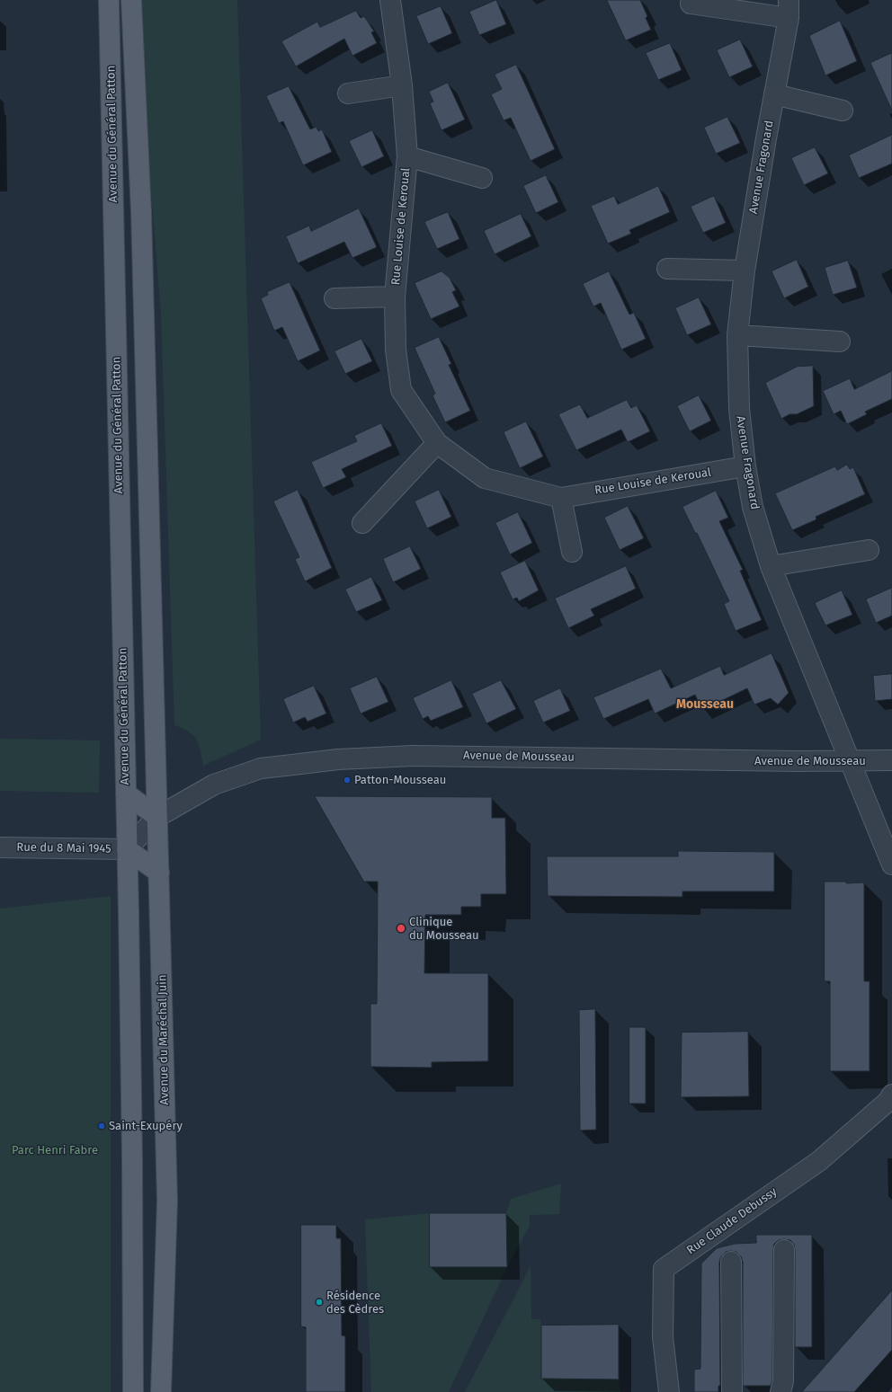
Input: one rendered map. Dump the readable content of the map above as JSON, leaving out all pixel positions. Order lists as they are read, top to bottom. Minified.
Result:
{"streets":{"main road":["Avenue du Général Patton","Avenue du Maréchal Juin"],"street":["Avenue Fragonard","Rue Louise de Keroual","Avenue de Mousseau","Rue du 8 Mai 1945","Rue Claude Debussy"]},"crossings":[["Avenue du Général Patton","Avenue de Mousseau"],["Avenue du Général Patton","Rue du 8 Mai 1945"],["Avenue du Général Patton","Avenue du Maréchal Juin"],["Avenue Fragonard","Rue Louise de Keroual"],["Avenue Fragonard","Avenue de Mousseau"],["Avenue de Mousseau","Rue du 8 Mai 1945"],["Avenue de Mousseau","Avenue du Maréchal Juin"]],"districts":["Mousseau"],"parks":["Parc Henri Fabre"],"places":["Patton-Mousseau","Clinique du Mousseau","Saint-Exupéry","Résidence des Cèdres"]}
